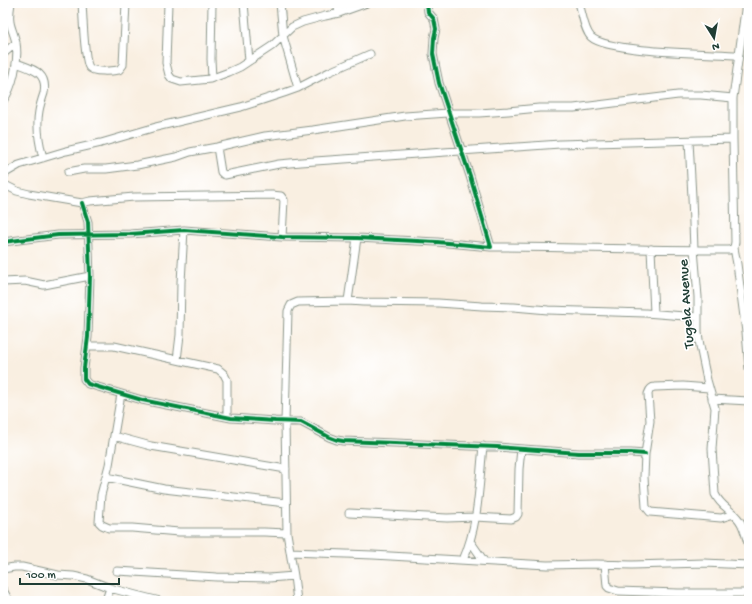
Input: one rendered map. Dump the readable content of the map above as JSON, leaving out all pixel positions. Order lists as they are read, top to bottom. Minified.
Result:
{"streets":{"street":["Tugela Avenue"]},"scale_bar":"100 m","north":"bottom"}
